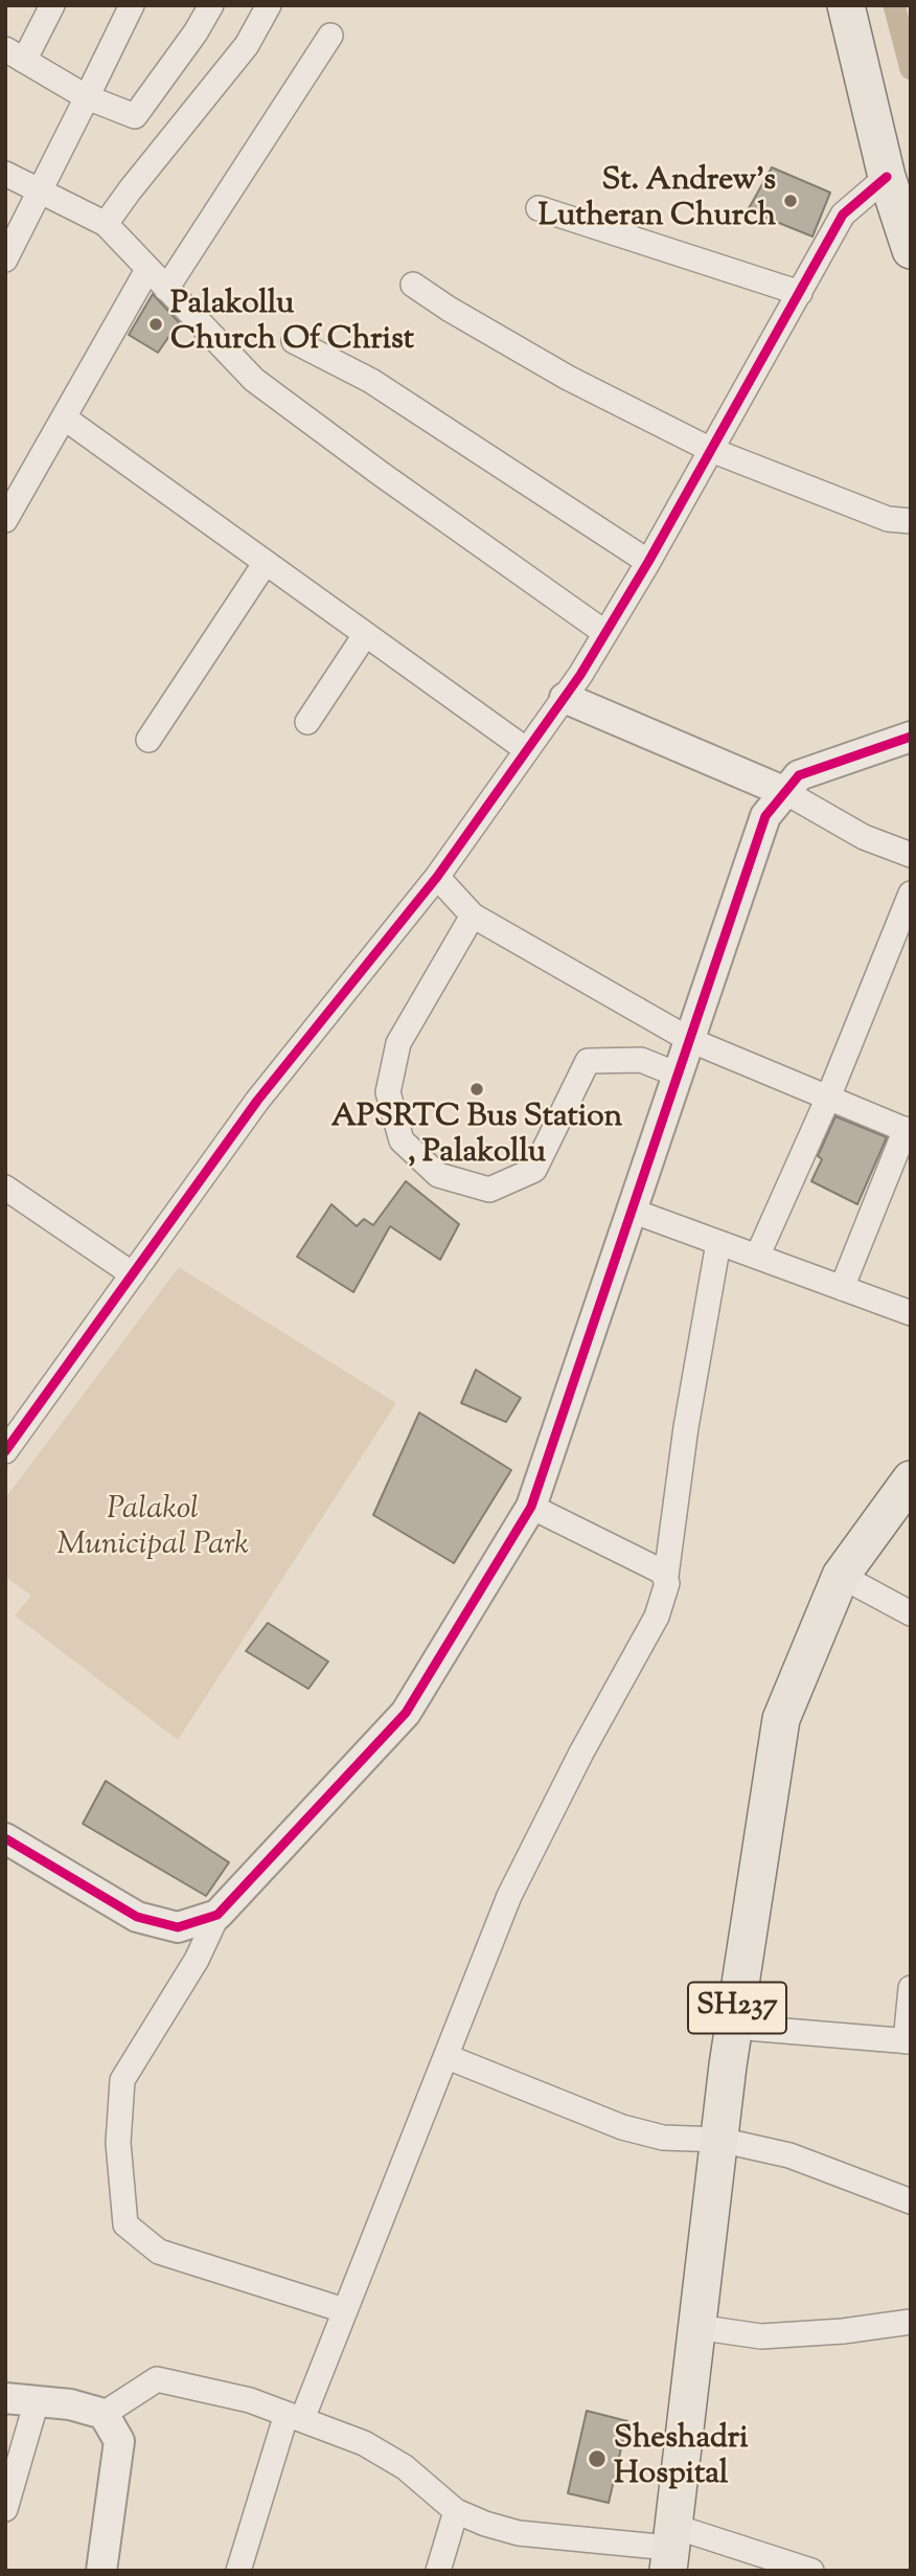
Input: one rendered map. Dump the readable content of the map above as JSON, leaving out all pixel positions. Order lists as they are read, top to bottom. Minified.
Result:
{"streets":{"main road":["SH237"]},"parks":["Palakol Municipal Park"],"places":["St. Andrew's Lutheran Church","Palakollu Church Of Christ","APSRTC Bus Station , Palakollu","Sheshadri Hospital"]}
